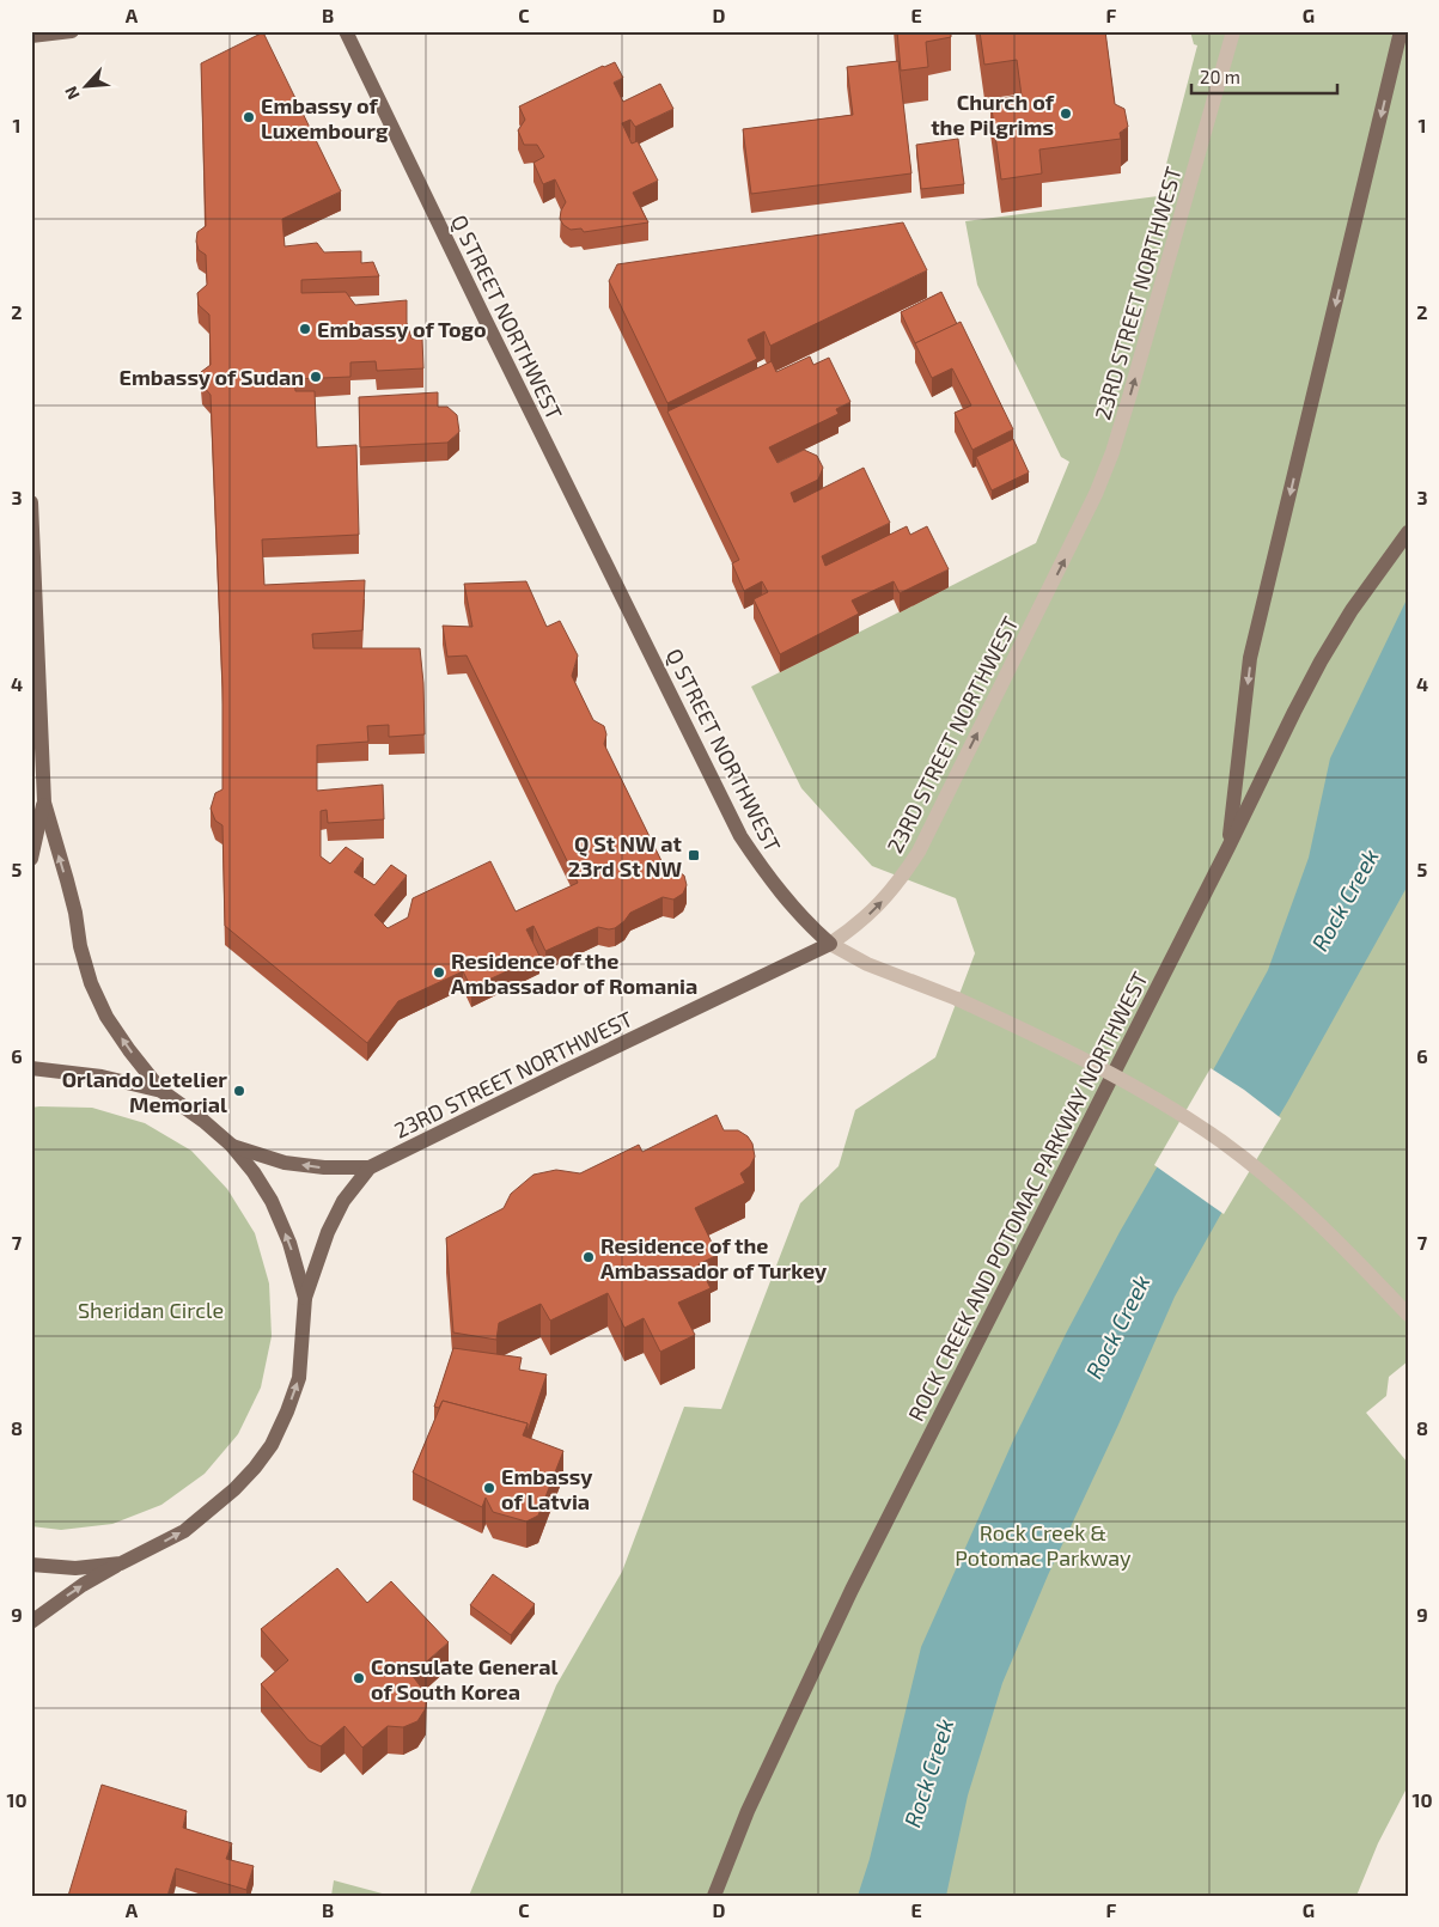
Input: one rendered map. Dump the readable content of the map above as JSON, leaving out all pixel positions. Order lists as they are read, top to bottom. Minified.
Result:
{"streets":{"main road":["23RD STREET NORTHWEST","Q STREET NORTHWEST","ROCK CREEK AND POTOMAC PARKWAY NORTHWEST"]},"crossings":[["23RD STREET NORTHWEST","Q STREET NORTHWEST"]],"one_way":["23RD STREET NORTHWEST"],"water":["Rock Creek"],"parks":["Sheridan Circle","Rock Creek & Potomac Parkway"],"places":{"other":["Church of the Pilgrims","Embassy of Luxembourg","Embassy of Togo","Embassy of Sudan","Residence of the Ambassador of Romania","Orlando Letelier Memorial","Residence of the Ambassador of Turkey","Embassy of Latvia","Consulate General of South Korea"],"transit":["Q St NW at 23rd St NW"]},"scale_bar":"20 m","north":"bottom left","grid":{"columns":["A","B","C","D","E","F","G"],"rows":["1","2","3","4","5","6","7","8","9","10"]}}
